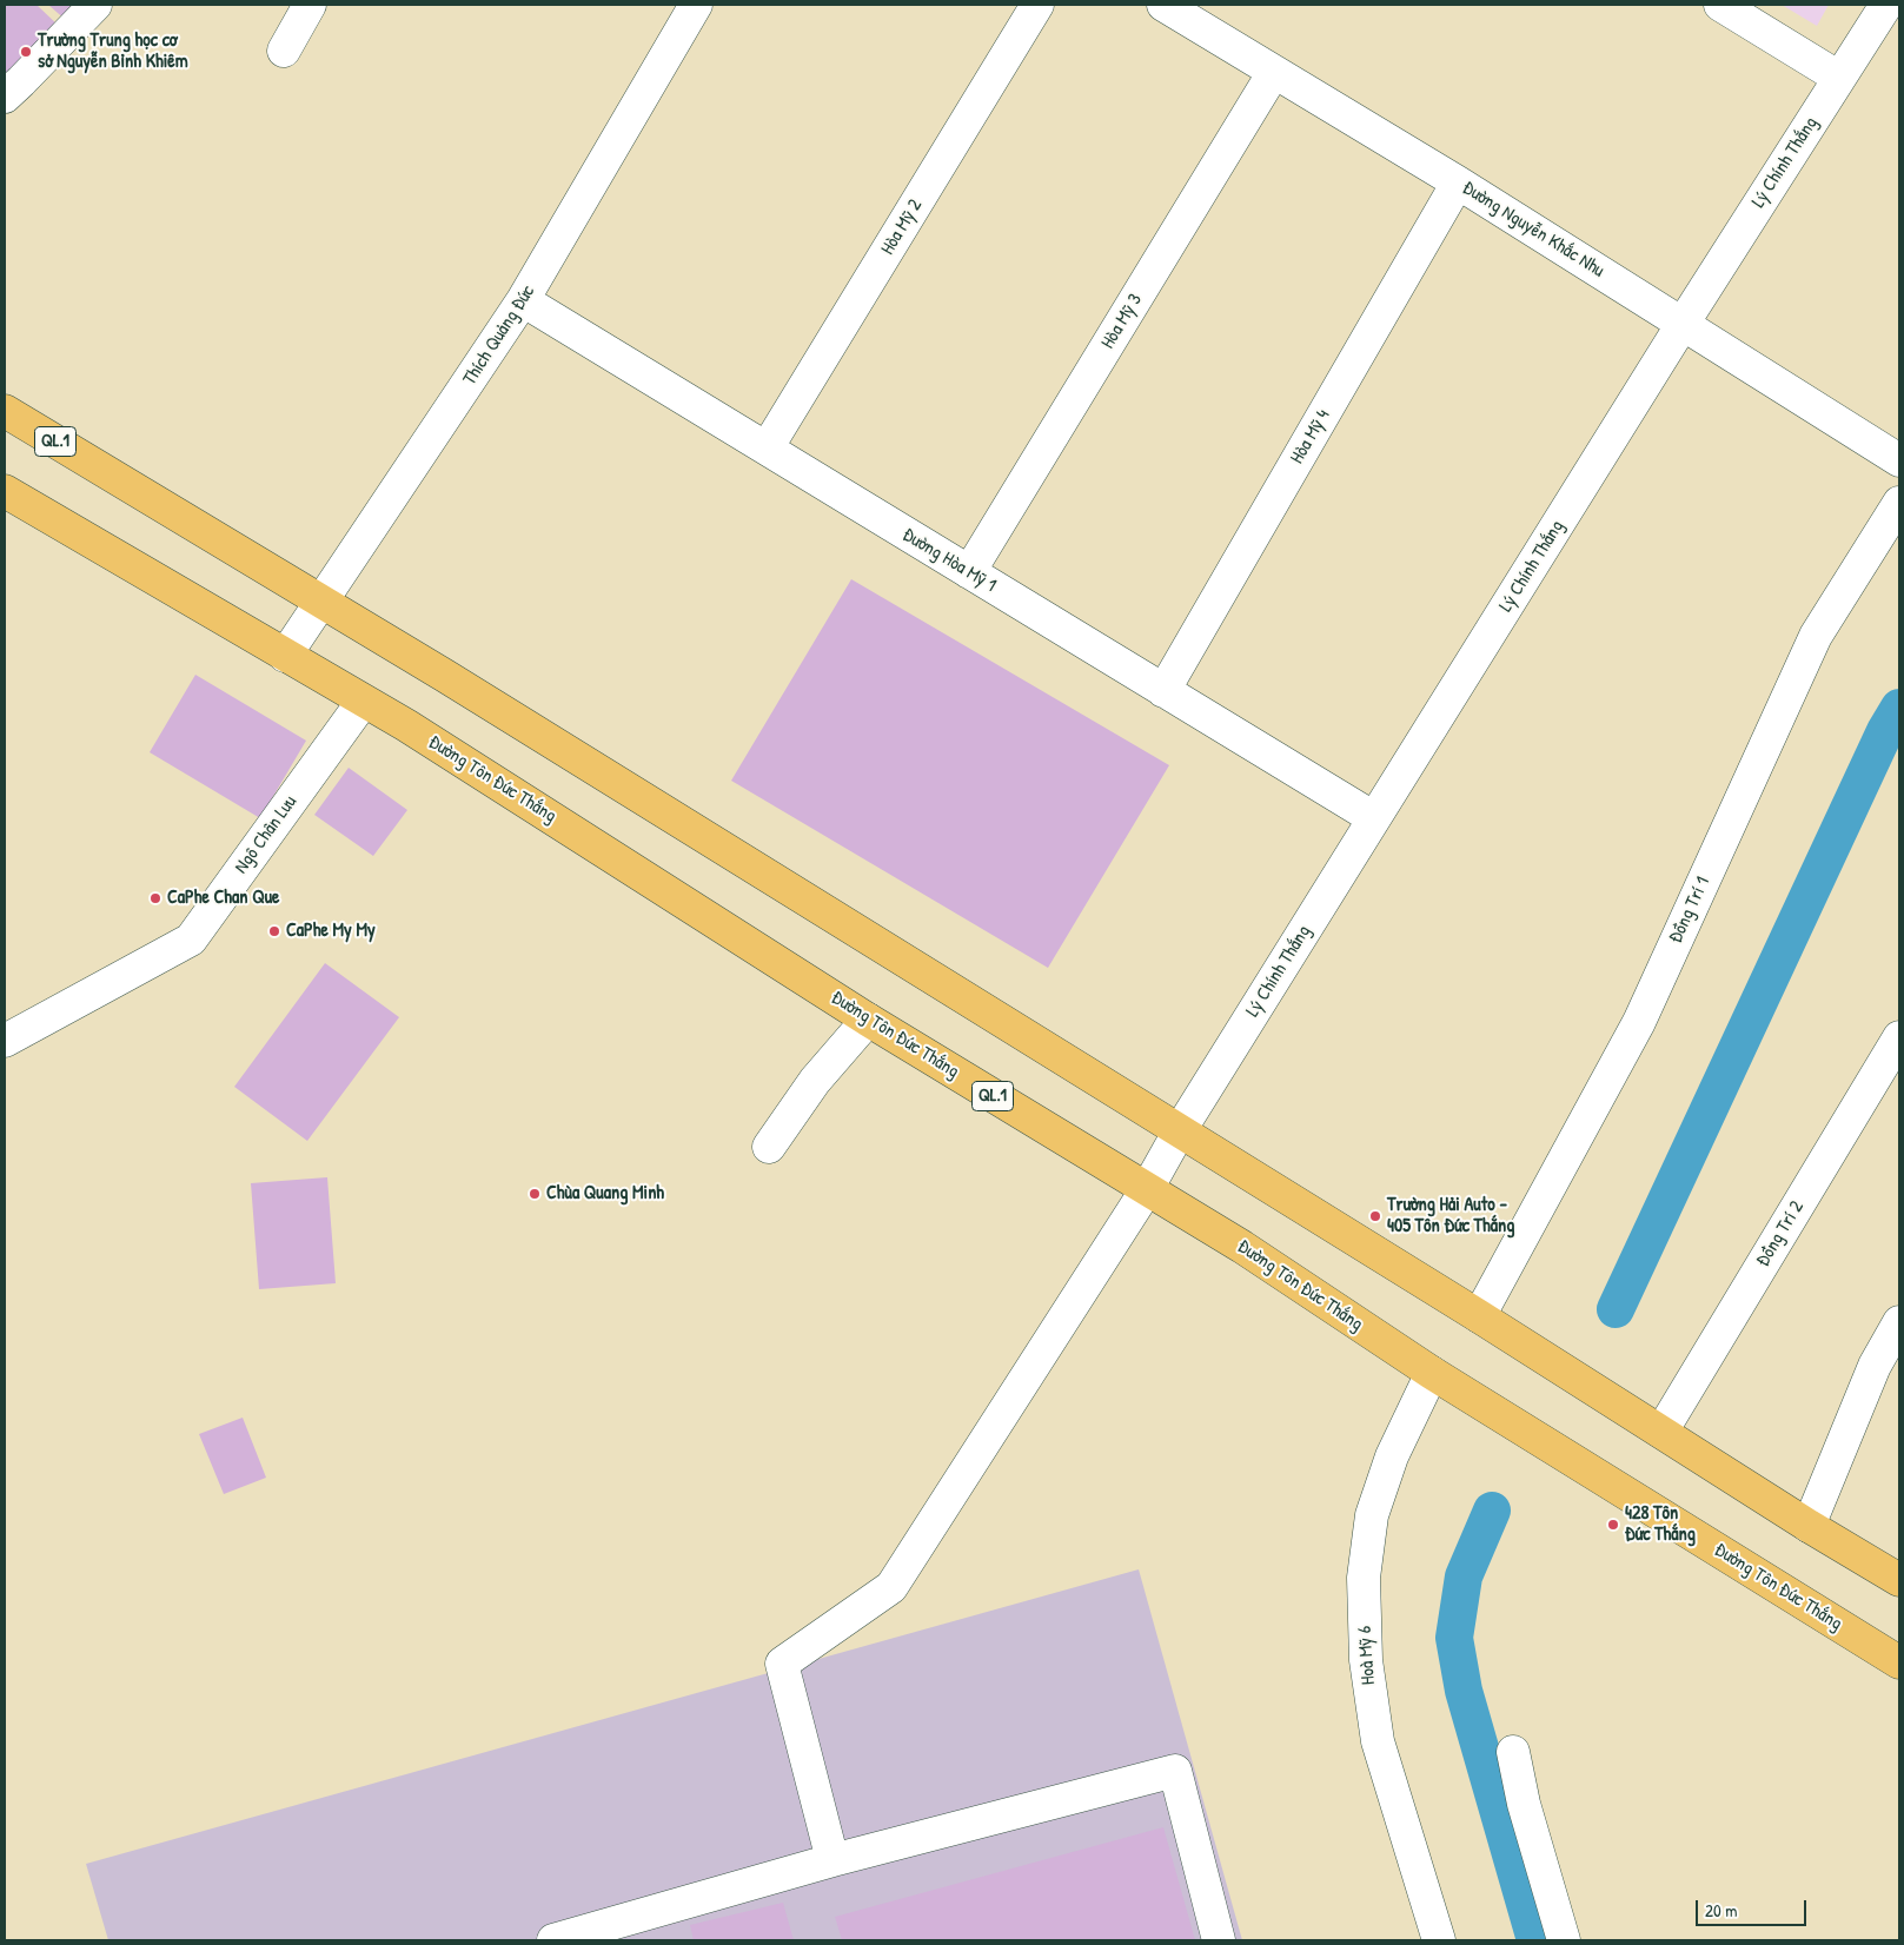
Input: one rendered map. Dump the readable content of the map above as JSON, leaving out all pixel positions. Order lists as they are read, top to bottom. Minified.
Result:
{"streets":{"highway":["QL.1","Đường Tôn Đức Thắng"],"street":["Lý Chính Thắng","Hòa Mỹ 2","Đường Nguyễn Khắc Nhu","Hòa Mỹ 3","Thích Quảng Đức","Hòa Mỹ 4","Đường Hòa Mỹ 1","Ngô Chân Lưu","Đồng Trí 1","Đồng Trí 2","Hoà Mỹ 6"]},"crossings":[["Lý Chính Thắng","Đường Nguyễn Khắc Nhu"],["Lý Chính Thắng","QL.1"],["Lý Chính Thắng","Đường Hòa Mỹ 1"],["Lý Chính Thắng","Đường Tôn Đức Thắng"],["Hòa Mỹ 2","Đường Hòa Mỹ 1"],["Đường Nguyễn Khắc Nhu","Hòa Mỹ 3"],["Đường Nguyễn Khắc Nhu","Hòa Mỹ 4"],["Hòa Mỹ 3","Đường Hòa Mỹ 1"],["Thích Quảng Đức","QL.1"],["Thích Quảng Đức","Đường Hòa Mỹ 1"],["Thích Quảng Đức","Đường Tôn Đức Thắng"],["Hòa Mỹ 4","Đường Hòa Mỹ 1"],["QL.1","Đồng Trí 1"],["QL.1","Đồng Trí 2"],["Đường Tôn Đức Thắng","Ngô Chân Lưu"],["Đường Tôn Đức Thắng","Hoà Mỹ 6"]],"places":["Trường Trung học cơ sở Nguyễn Bỉnh Khiêm","CaPhe Chan Que","CaPhe My My","Chùa Quang Minh","Trường Hải Auto - 405 Tôn Đức Thắng","428 Tôn Đức Thắng"],"scale_bar":"20 m"}
